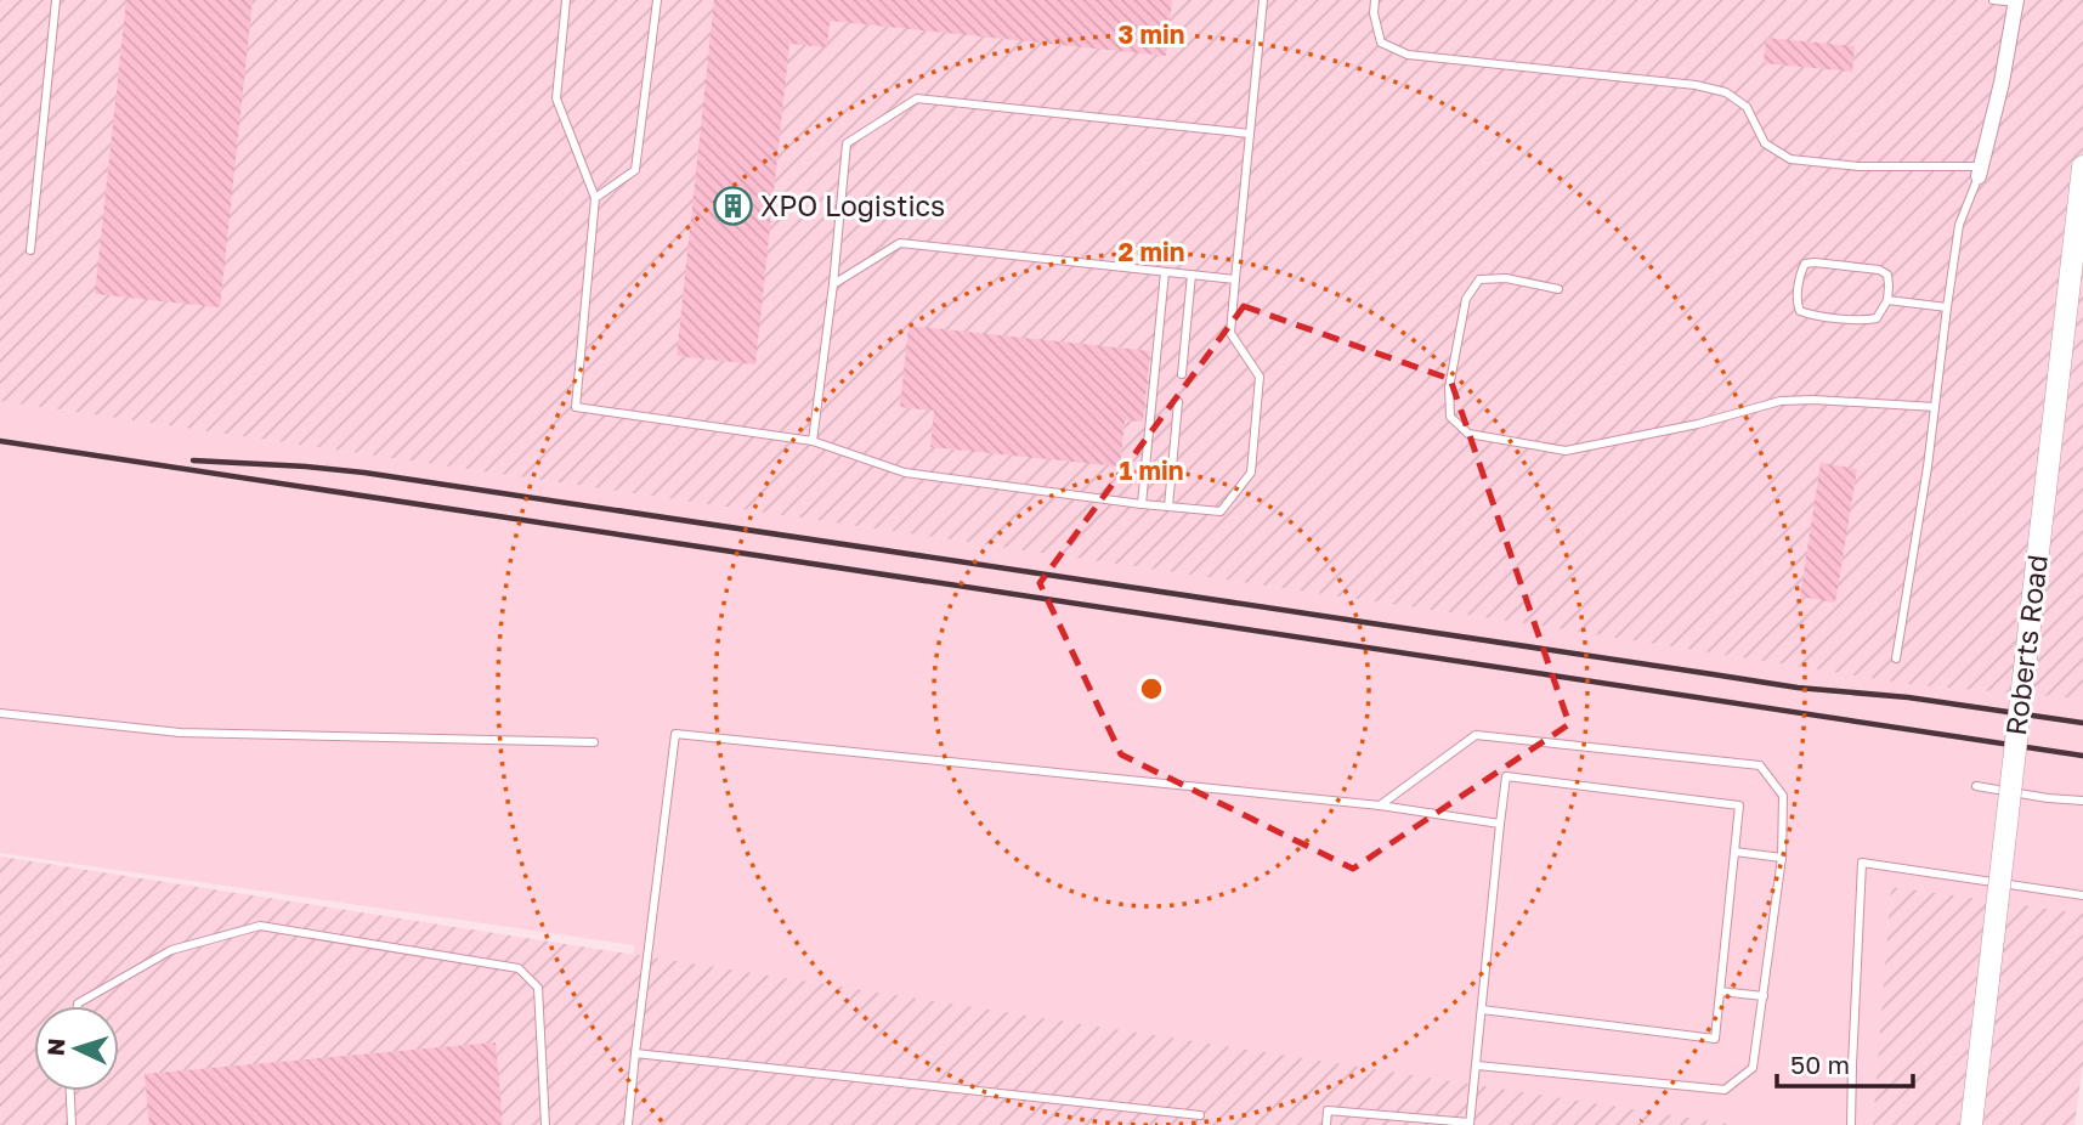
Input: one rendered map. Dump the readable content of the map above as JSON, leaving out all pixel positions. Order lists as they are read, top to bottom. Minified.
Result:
{"streets":{"main road":["Roberts Road"]},"places":{"building":["XPO Logistics"]},"scale_bar":"50 m","north":"left","rings":["3 min","2 min","1 min"]}
